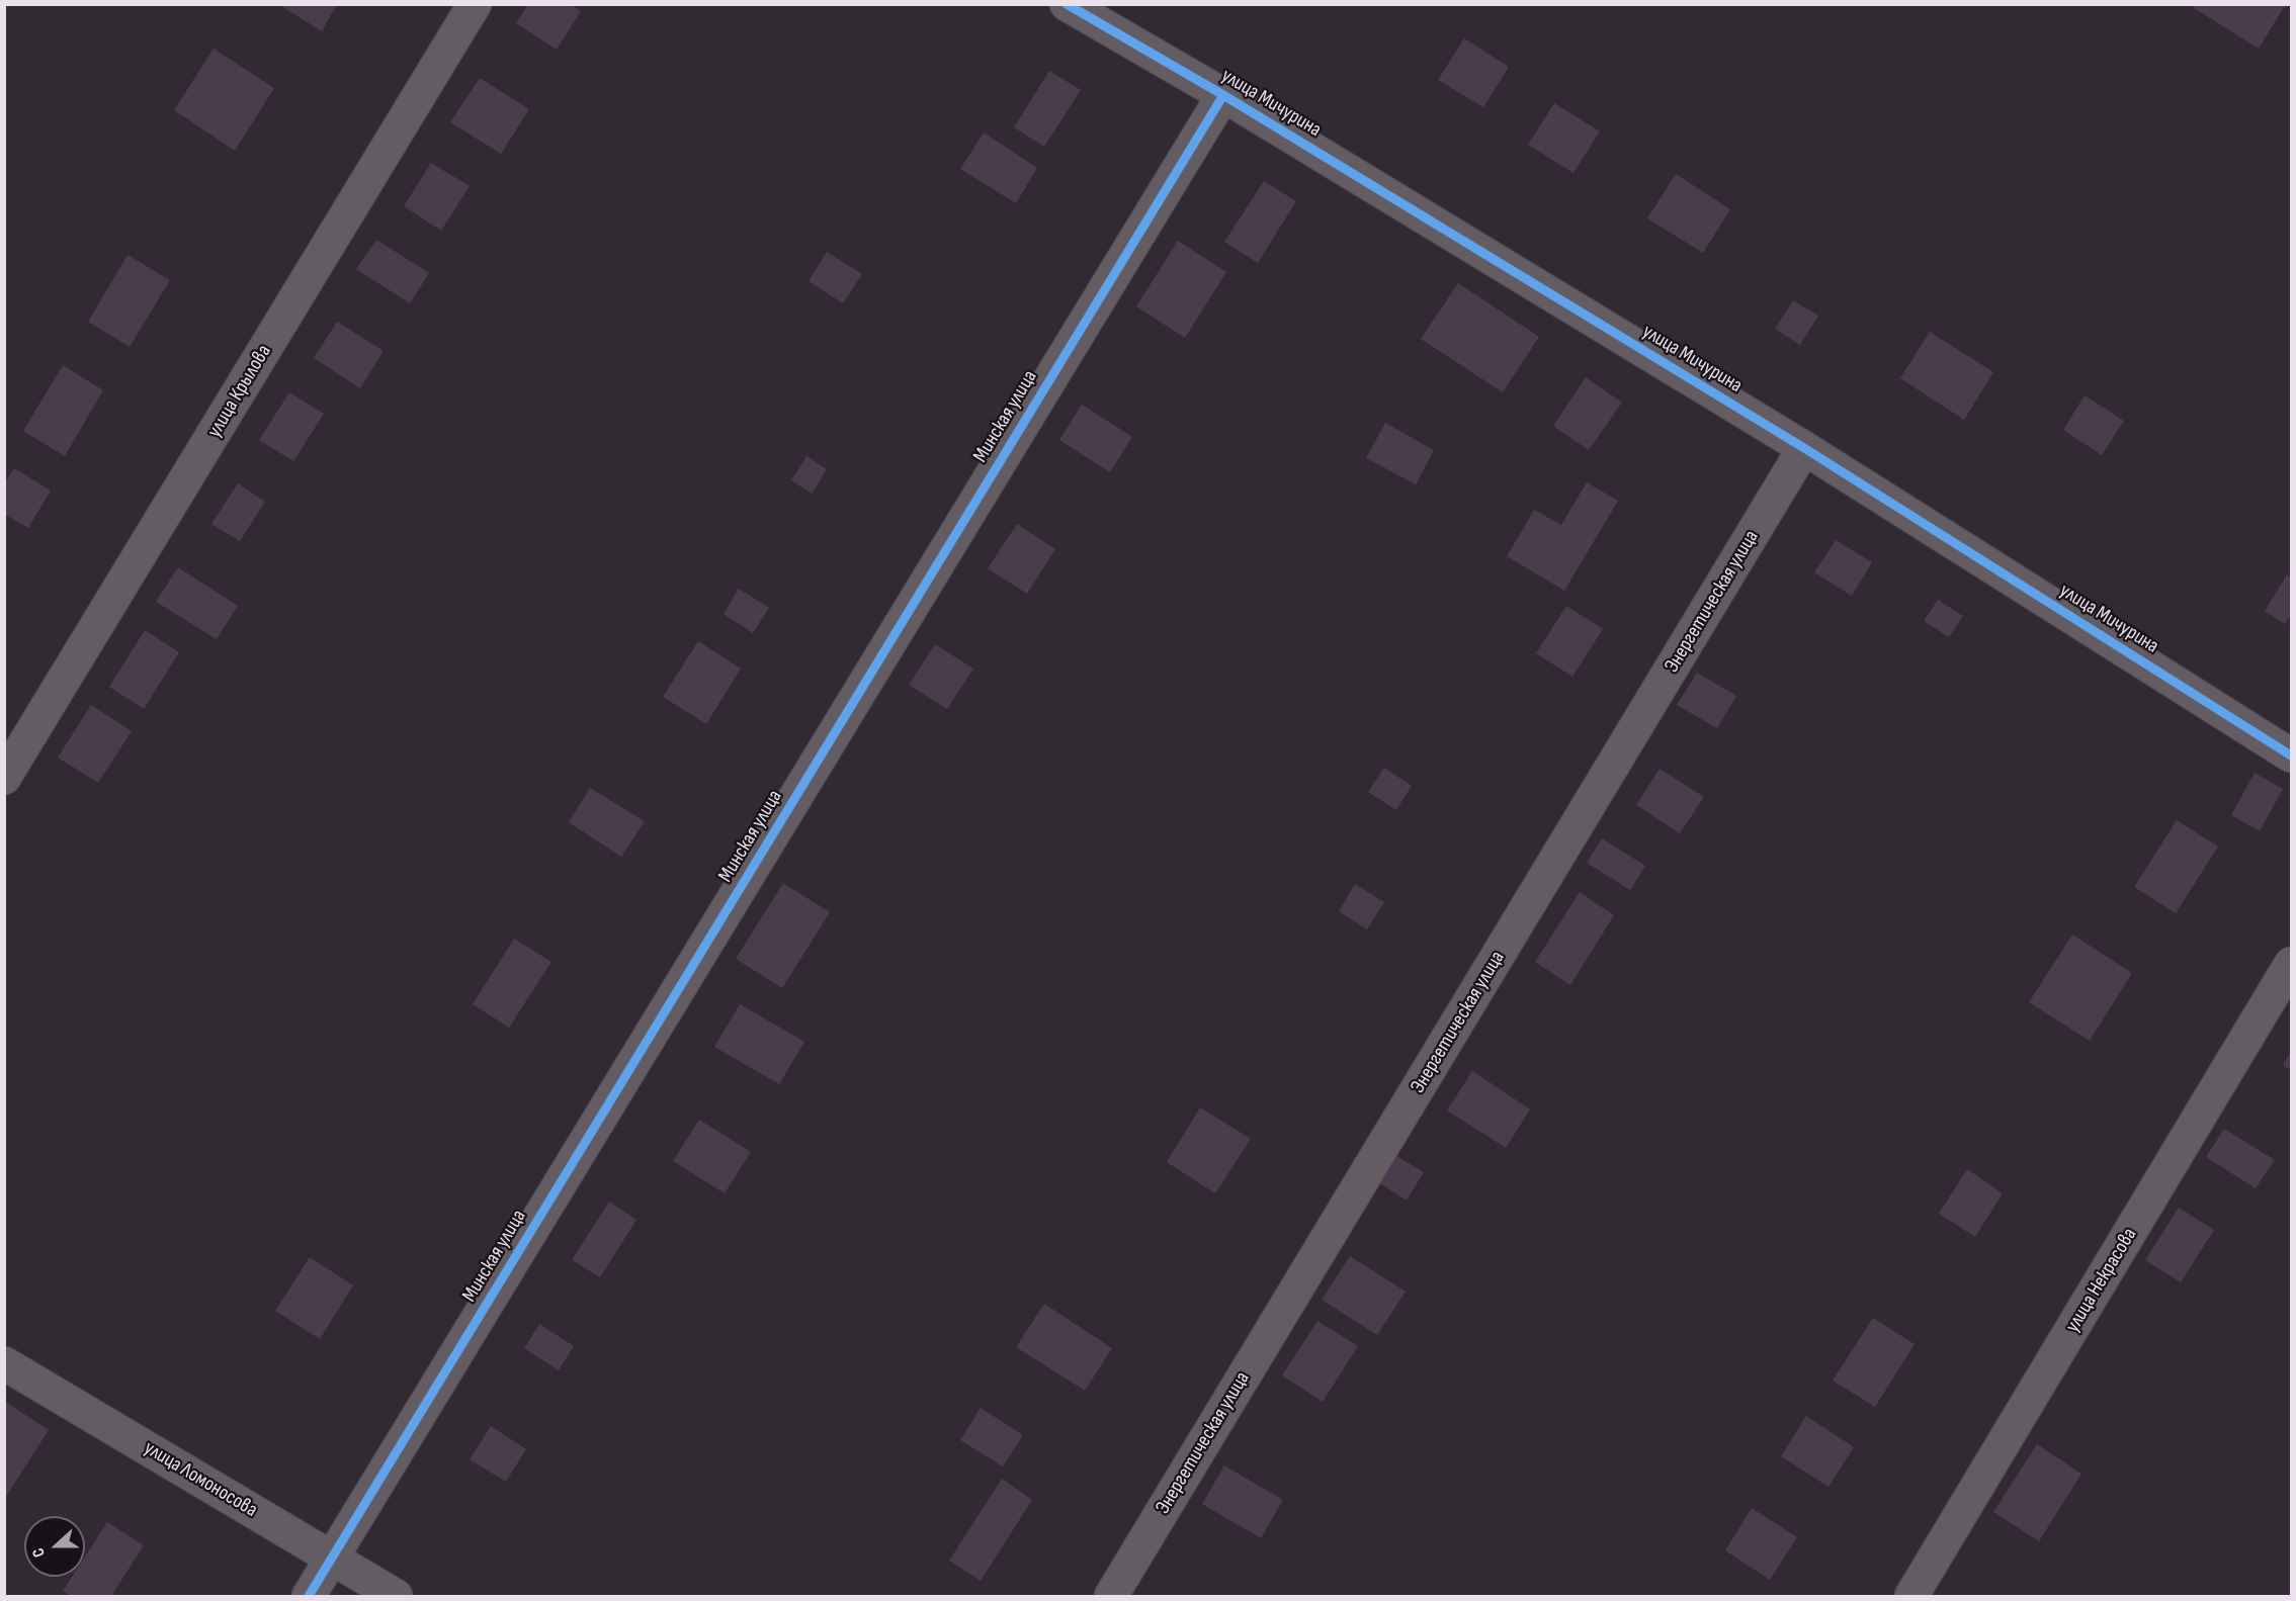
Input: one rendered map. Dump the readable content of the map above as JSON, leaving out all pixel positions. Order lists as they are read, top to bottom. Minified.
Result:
{"streets":{"street":["улица Мичурина","улица Крылова","Минская улица","Энергетическая улица","улица Некрасова","улица Ломоносова"]},"crossings":[["улица Мичурина","Минская улица"],["улица Мичурина","Энергетическая улица"],["Минская улица","улица Ломоносова"]],"north":"left"}
